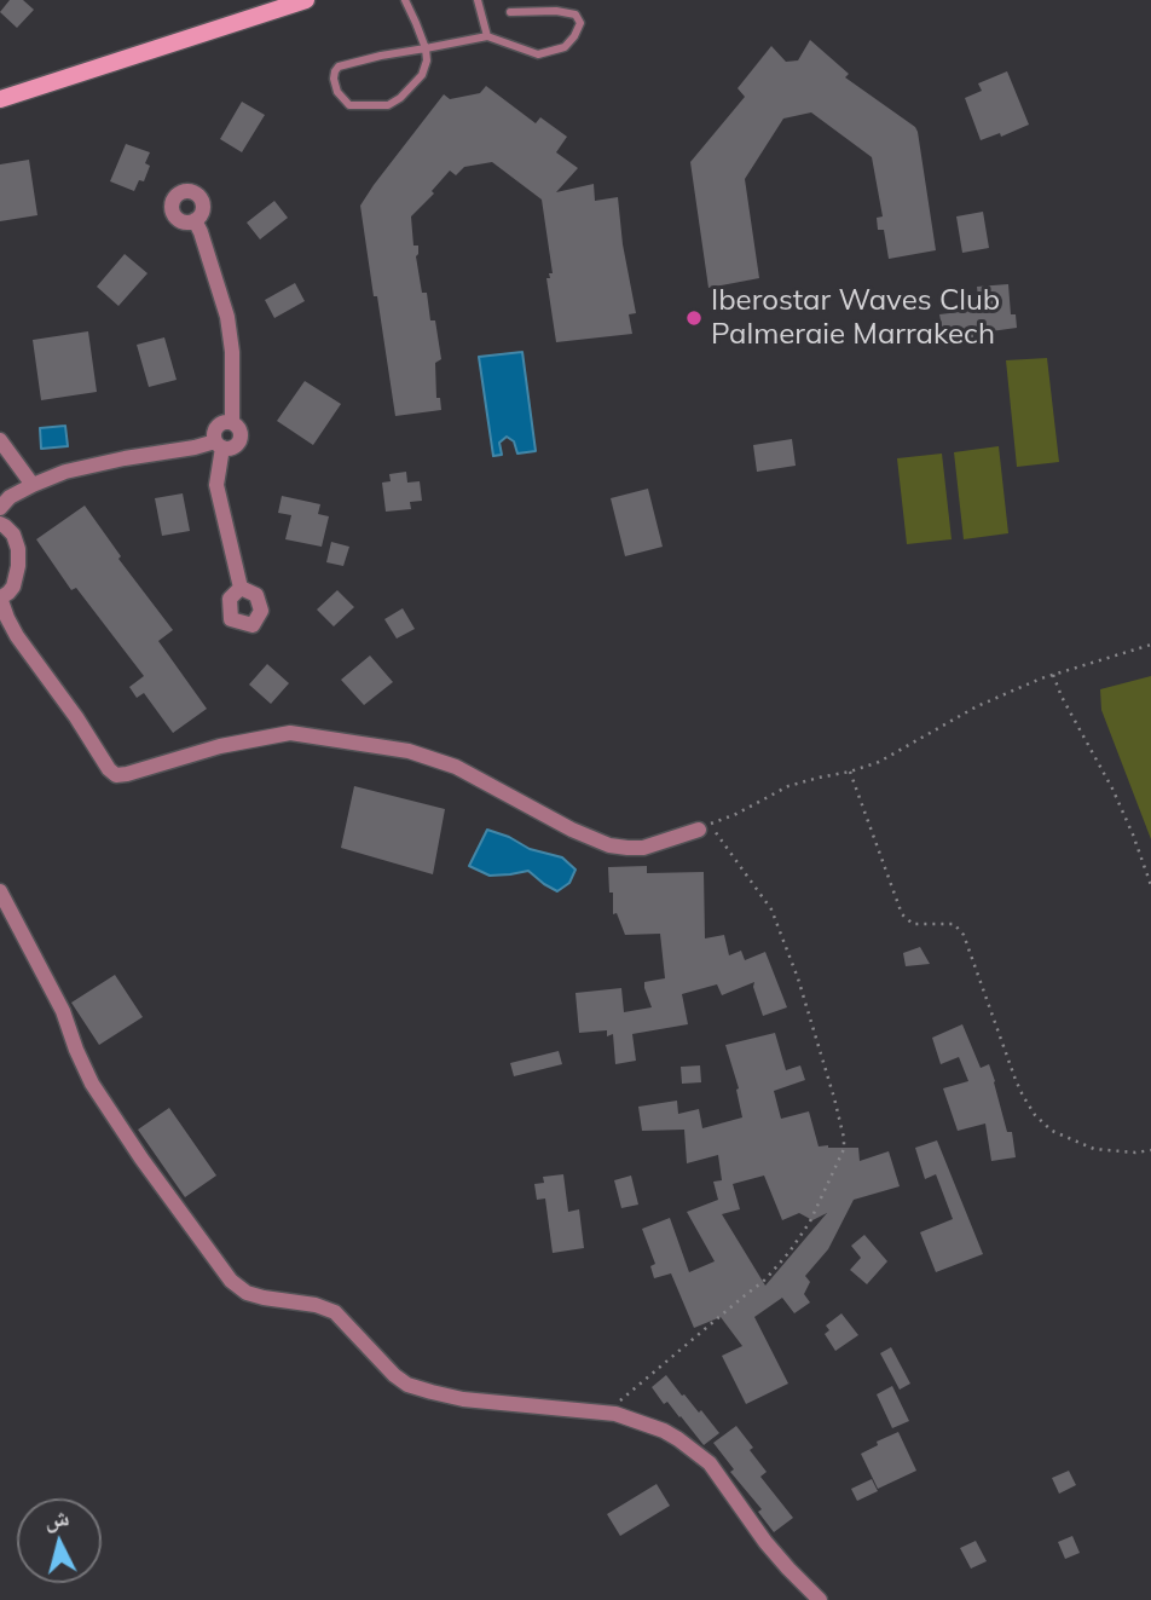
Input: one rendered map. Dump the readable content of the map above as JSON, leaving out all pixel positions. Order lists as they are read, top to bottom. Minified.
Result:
{"places":["Iberostar Waves Club Palmeraie Marrakech"],"north":"top"}
